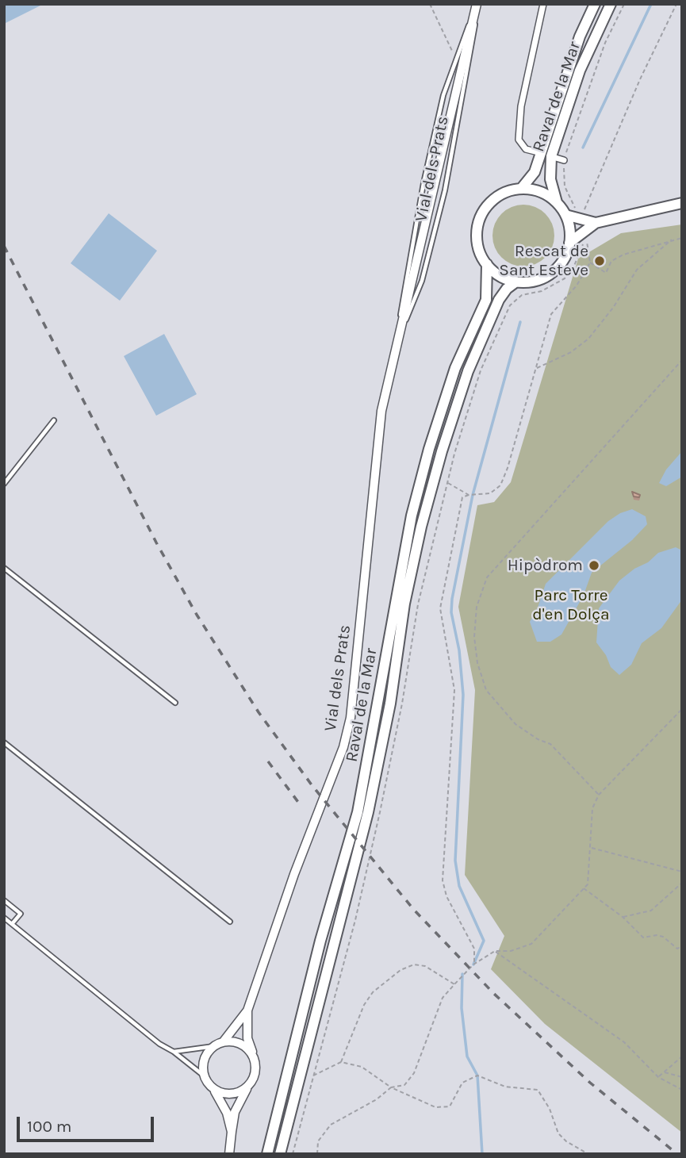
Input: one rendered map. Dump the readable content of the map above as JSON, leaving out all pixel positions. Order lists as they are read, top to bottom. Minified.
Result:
{"streets":{"street":["Raval de la Mar","Vial dels Prats"]},"parks":["Parc Torre d'en Dolça"],"places":["Rescat de Sant Esteve","Hipòdrom"],"scale_bar":"100 m"}
